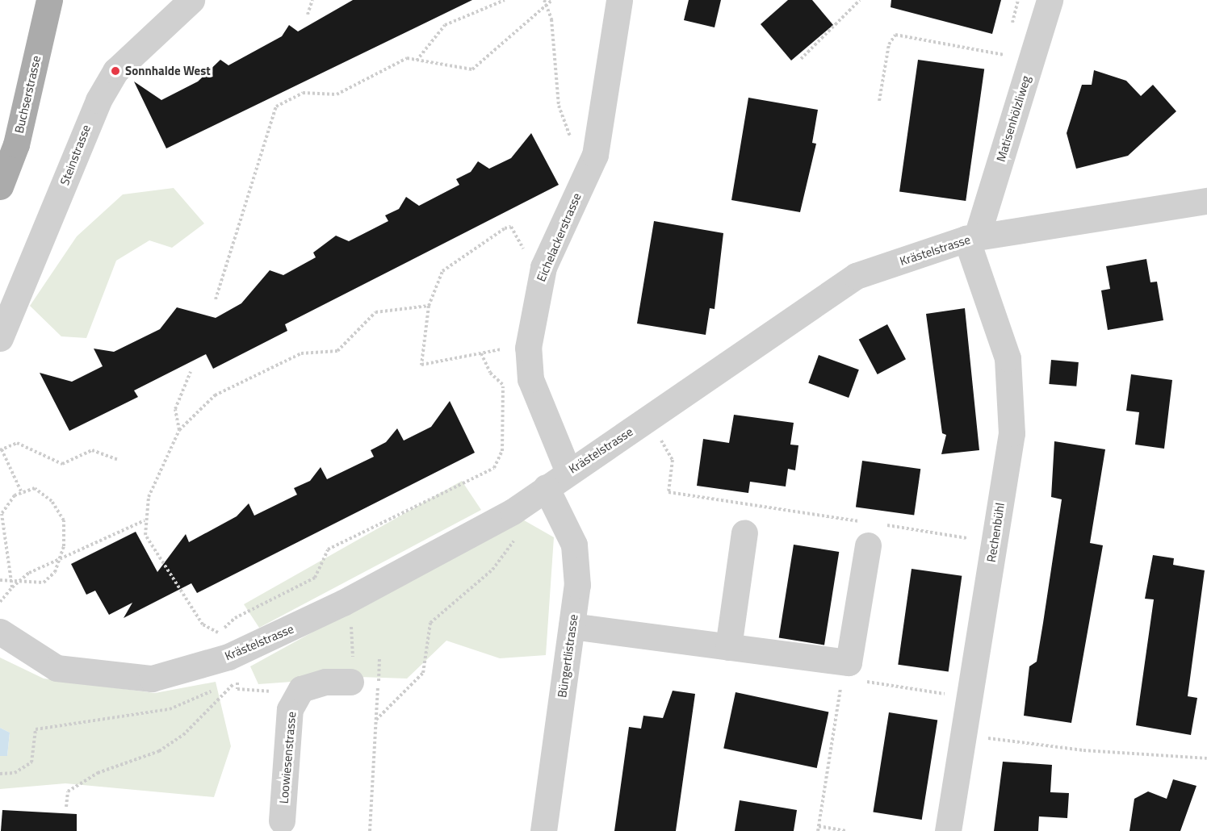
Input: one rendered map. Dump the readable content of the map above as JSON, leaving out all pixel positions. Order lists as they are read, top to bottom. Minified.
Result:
{"streets":{"main road":["Buchserstrasse"],"street":["Matisenhölzliweg","Steinstrasse","Eichelackerstrasse","Krästelstrasse","Rechenbühl","Büngertlistrasse","Loowiesenstrasse"]},"crossings":[["Matisenhölzliweg","Krästelstrasse"],["Matisenhölzliweg","Rechenbühl"],["Eichelackerstrasse","Krästelstrasse"],["Krästelstrasse","Rechenbühl"],["Krästelstrasse","Büngertlistrasse"]],"places":["Sonnhalde West"]}
